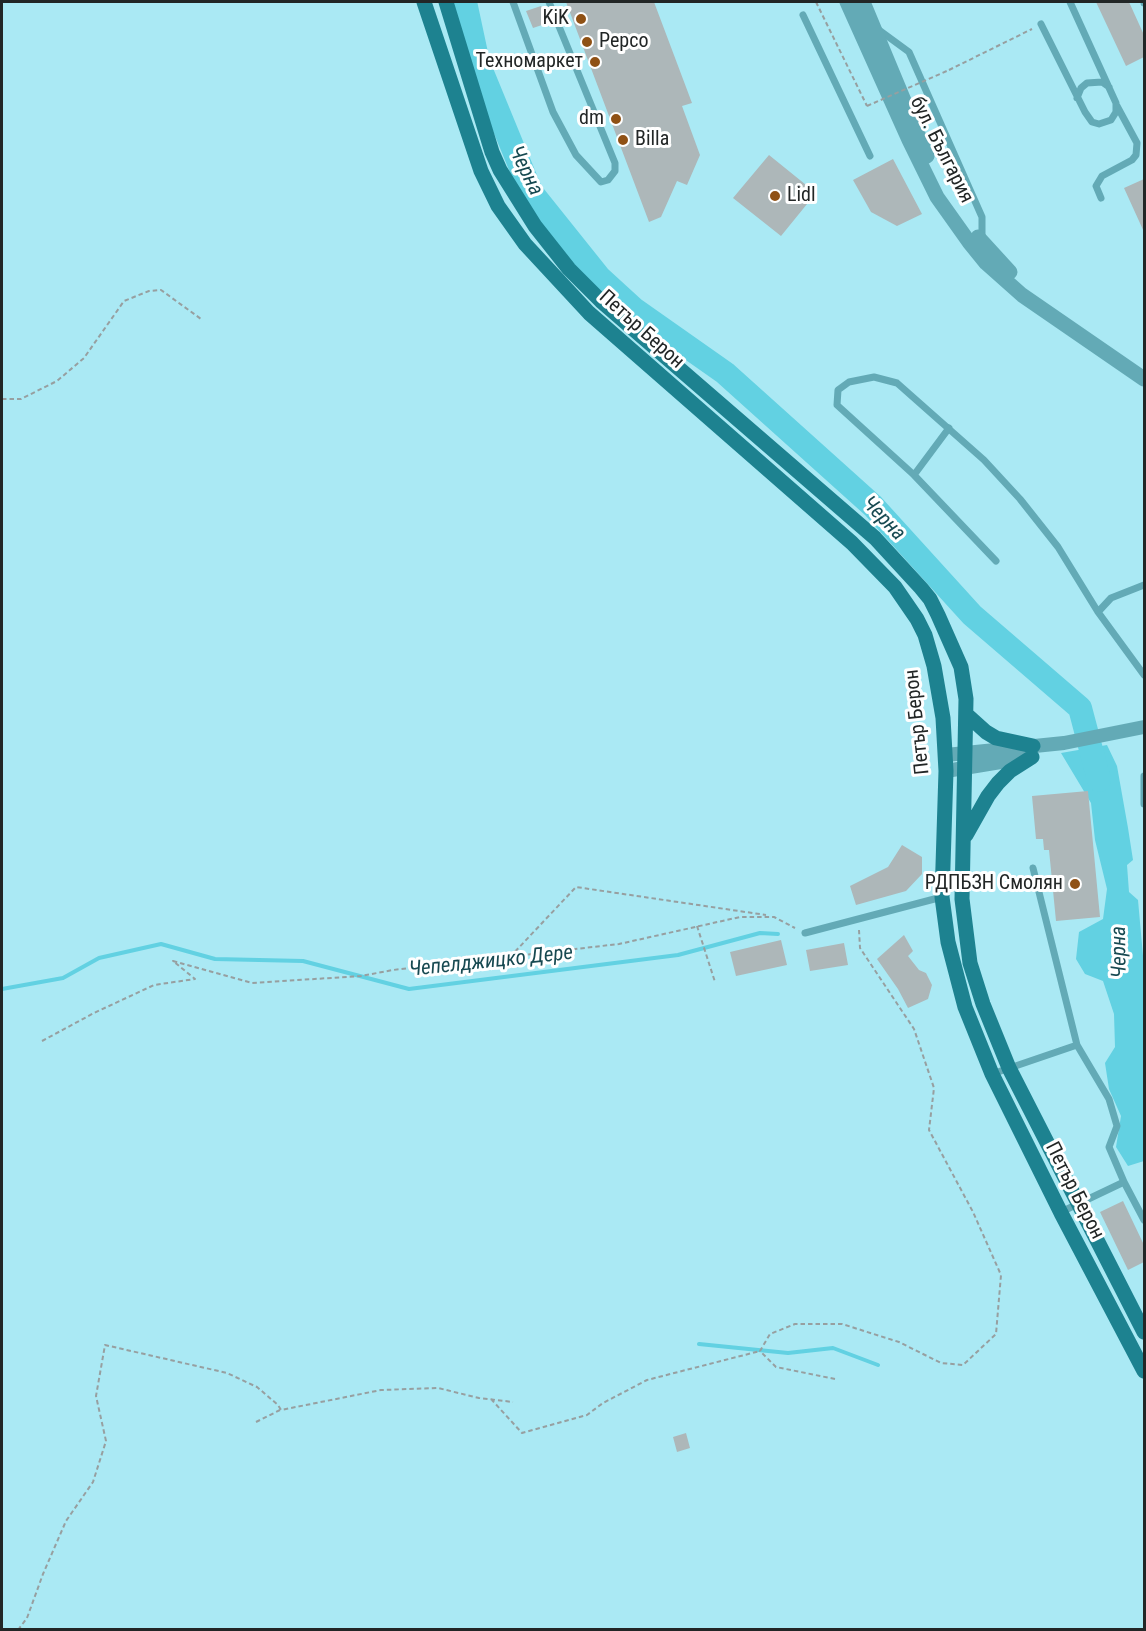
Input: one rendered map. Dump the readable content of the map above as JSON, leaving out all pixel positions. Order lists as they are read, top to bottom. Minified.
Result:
{"streets":{"main road":["Петър Берон"],"street":["бул. България"]},"water":["Черна","Чепелджицко Дере"],"places":["KiK","Pepco","Техномаркет","dm","Billa","Lidl","РДПБЗН Смолян"]}
